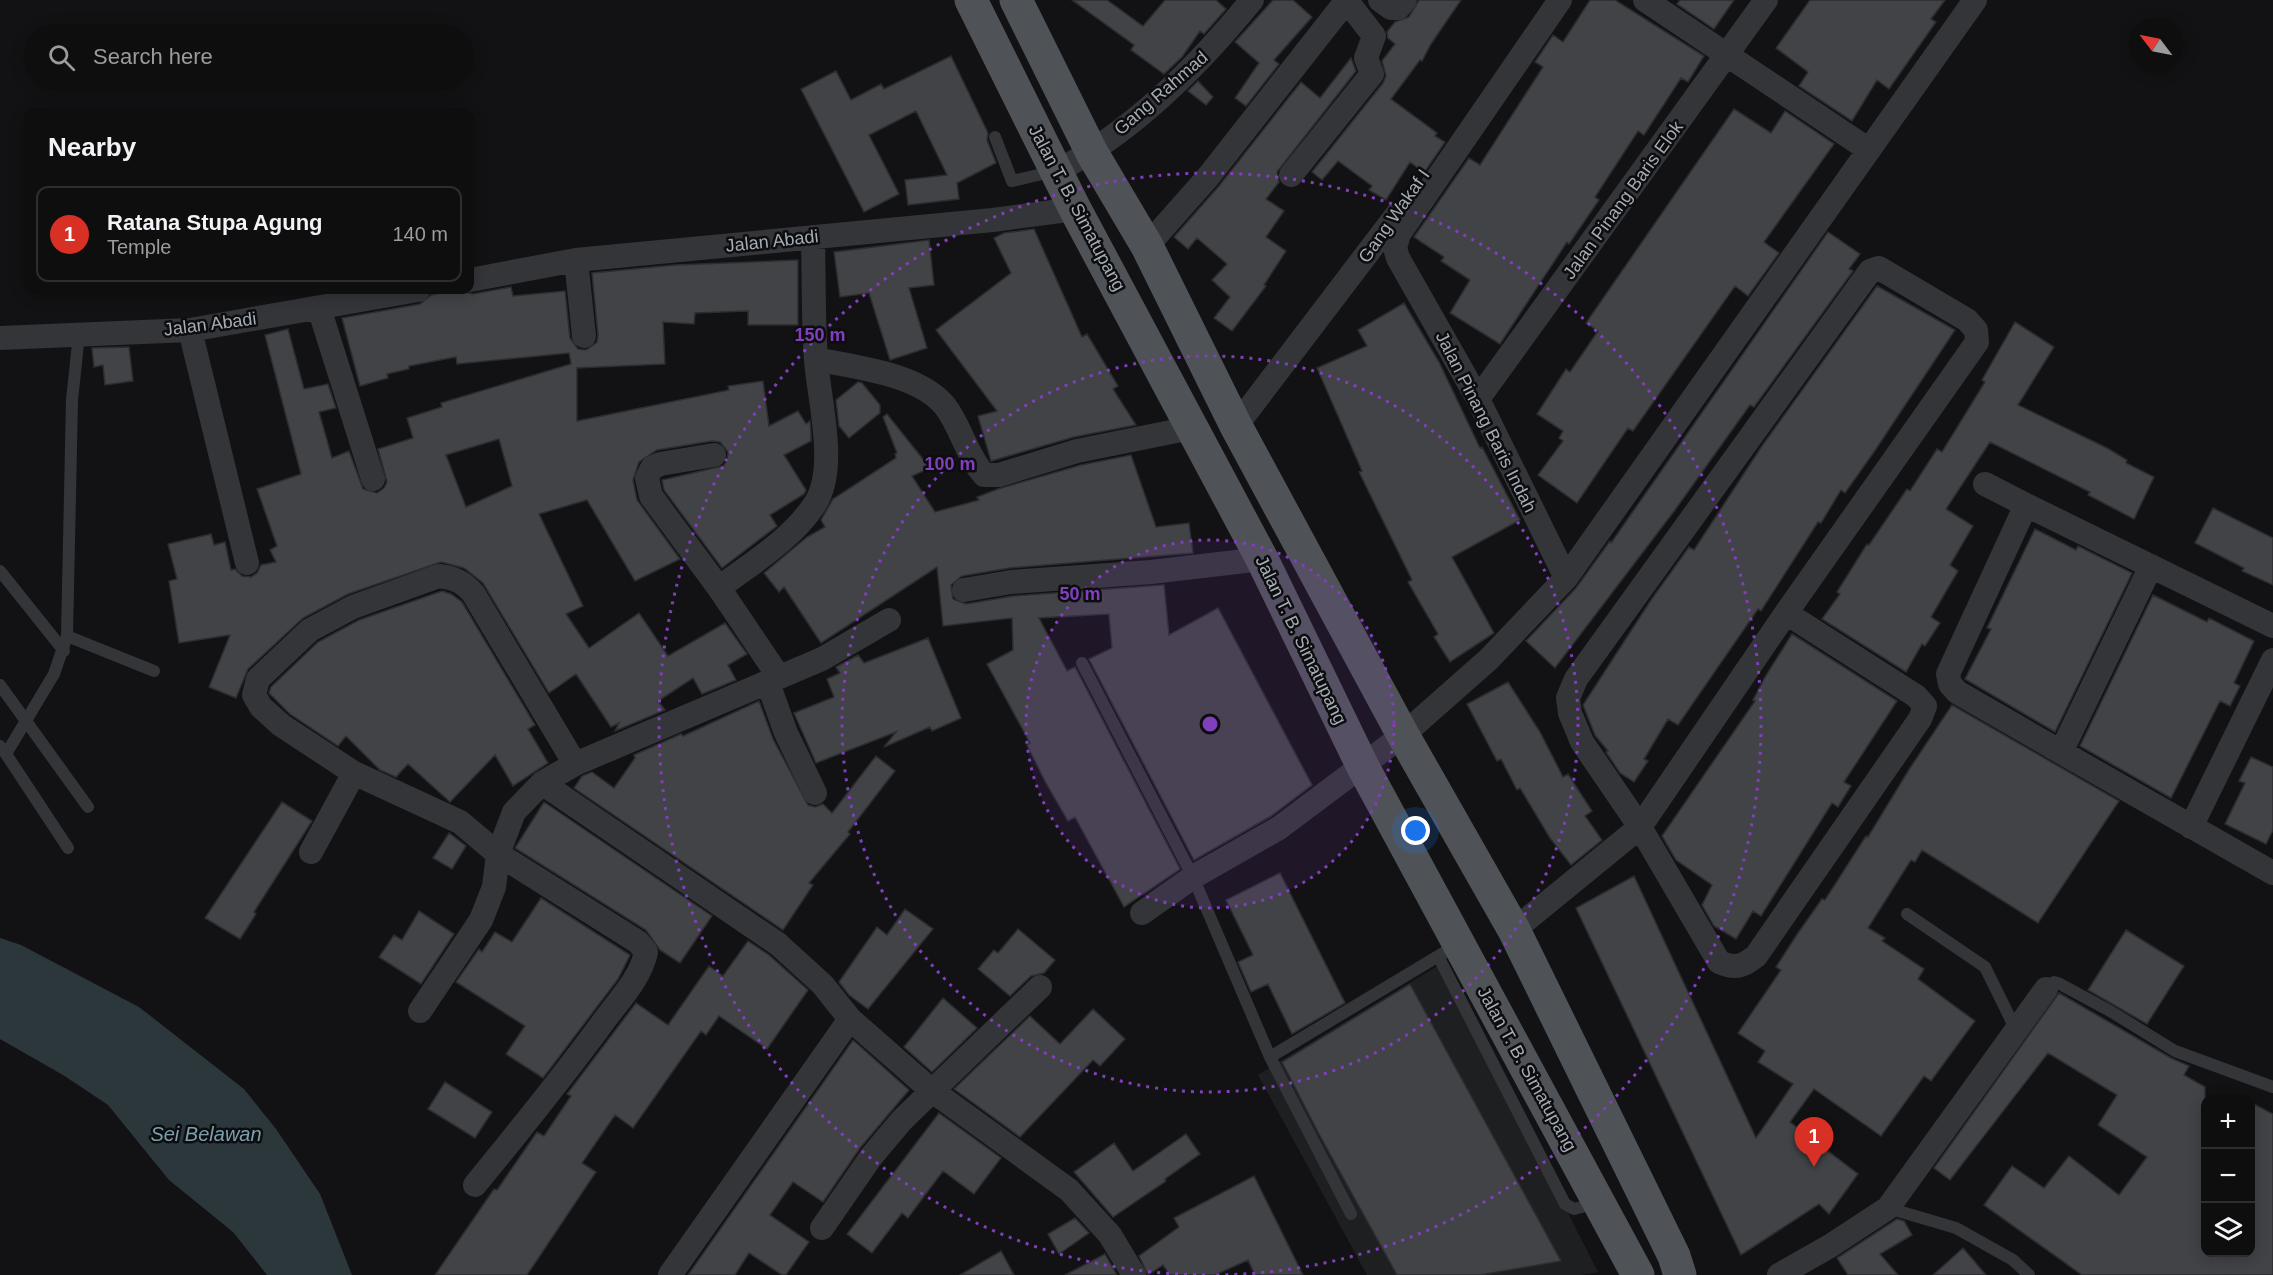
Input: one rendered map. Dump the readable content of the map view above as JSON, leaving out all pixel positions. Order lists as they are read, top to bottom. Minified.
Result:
{"streets":{"main road":["Jalan T. B. Simatupang"],"street":["Gang Rahmad","Jalan Pinang Baris Elok","Gang Wakaf I","Jalan Abadi","Jalan Pinang Baris Indah"]},"crossings":[["Gang Rahmad","Jalan T. B. Simatupang"],["Jalan Pinang Baris Elok","Jalan Pinang Baris Indah"],["Jalan T. B. Simatupang","Jalan Abadi"]],"water":["Sei Belawan"],"north":"top left","page":{"search":"Search here","heading":"Nearby","list":[{"mark":"1","name":"Ratana Stupa Agung","note":"Temple","value":"140 m"}],"map_buttons":["+","−"],"pins":"1"},"rings":["150 m","100 m","50 m"]}
